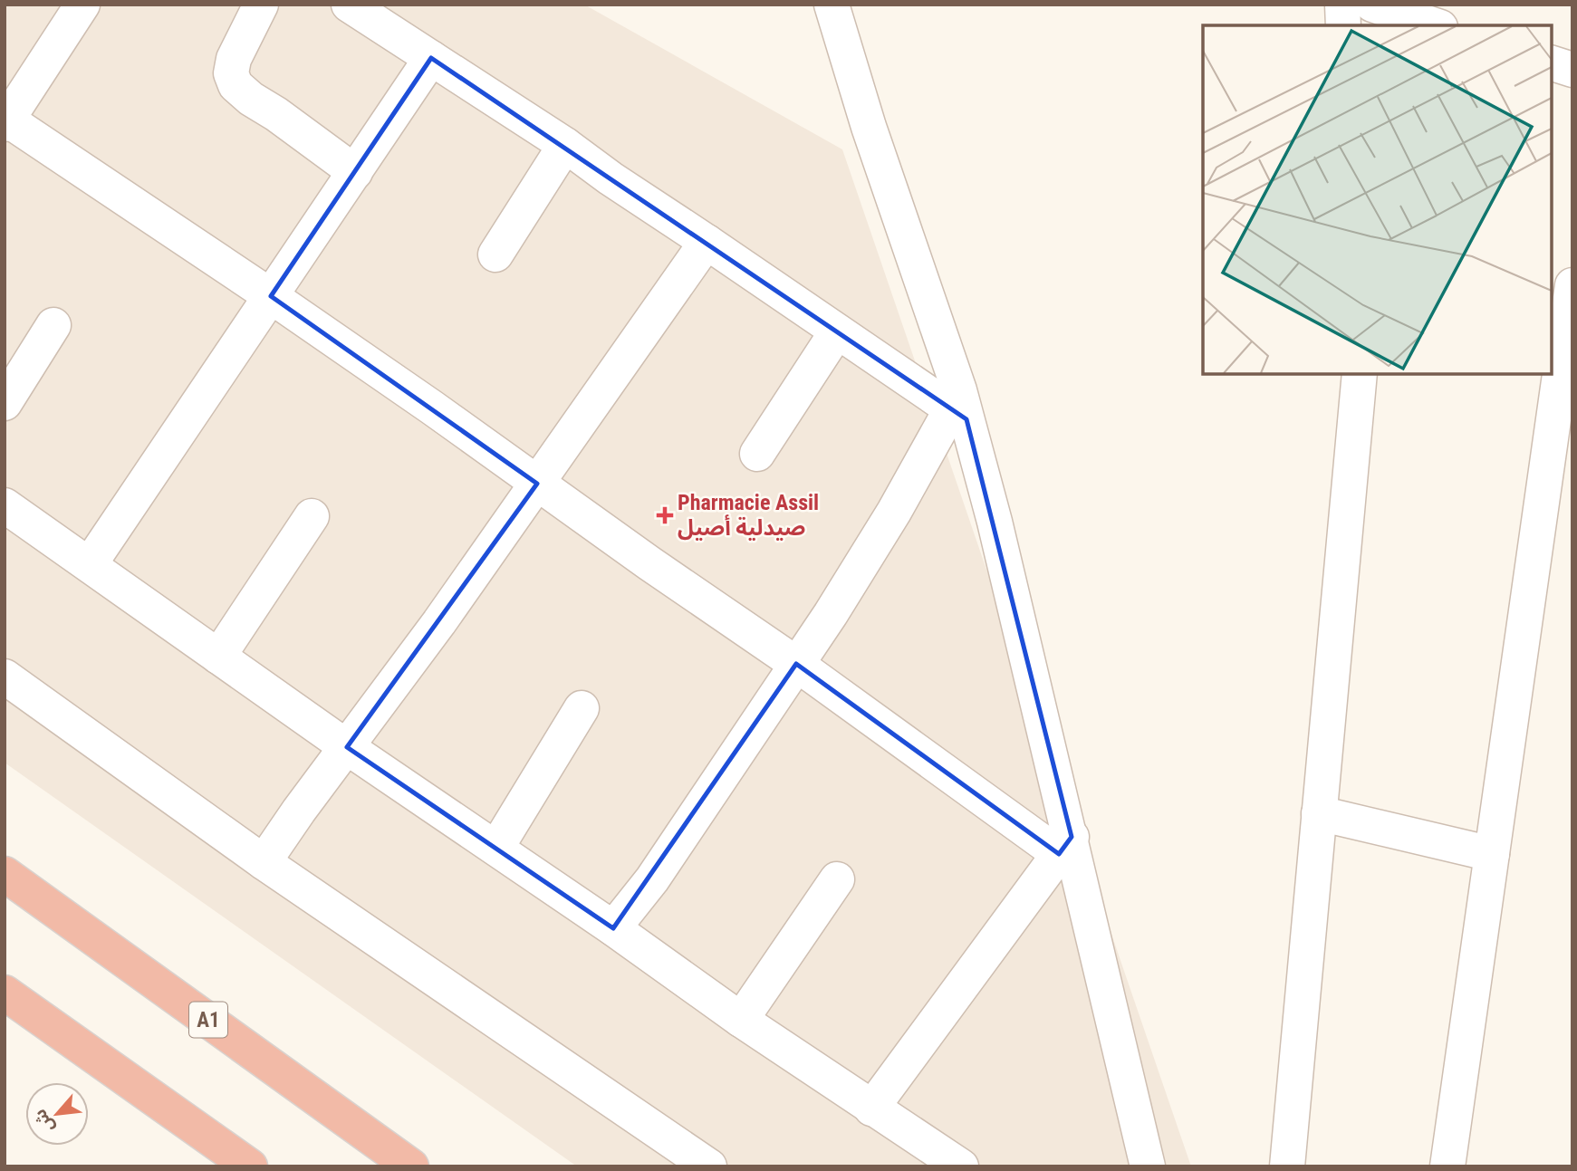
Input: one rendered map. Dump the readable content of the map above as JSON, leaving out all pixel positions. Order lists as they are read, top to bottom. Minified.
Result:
{"streets":{"highway":["A1"]},"places":{"health":["Pharmacie Assil صيدلية أصيل"]},"north":"bottom left"}
